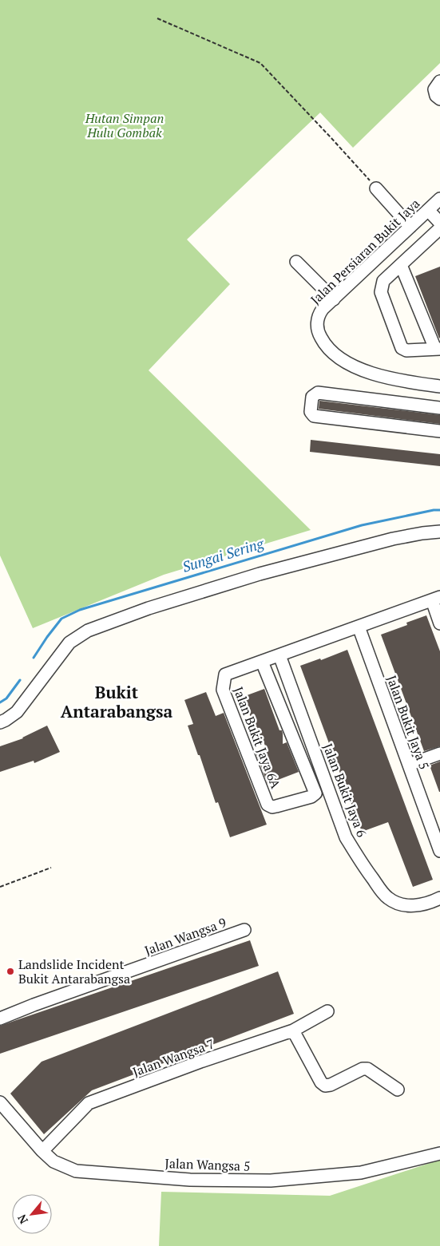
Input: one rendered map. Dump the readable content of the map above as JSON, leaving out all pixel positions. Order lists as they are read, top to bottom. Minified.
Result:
{"streets":{"street":["Jalan Persiaran Bukit Jaya","Jalan Bukit Jaya 5","Jalan Bukit Jaya 6A","Jalan Bukit Jaya 6","Jalan Wangsa 9","Jalan Wangsa 7","Jalan Wangsa 5"]},"crossings":[["Jalan Wangsa 7","Jalan Wangsa 5"]],"districts":["Bukit Antarabangsa"],"water":["Sungai Sering"],"parks":["Hutan Simpan Hulu Gombak"],"places":["Landslide Incident Bukit Antarabangsa"],"north":"bottom left"}
